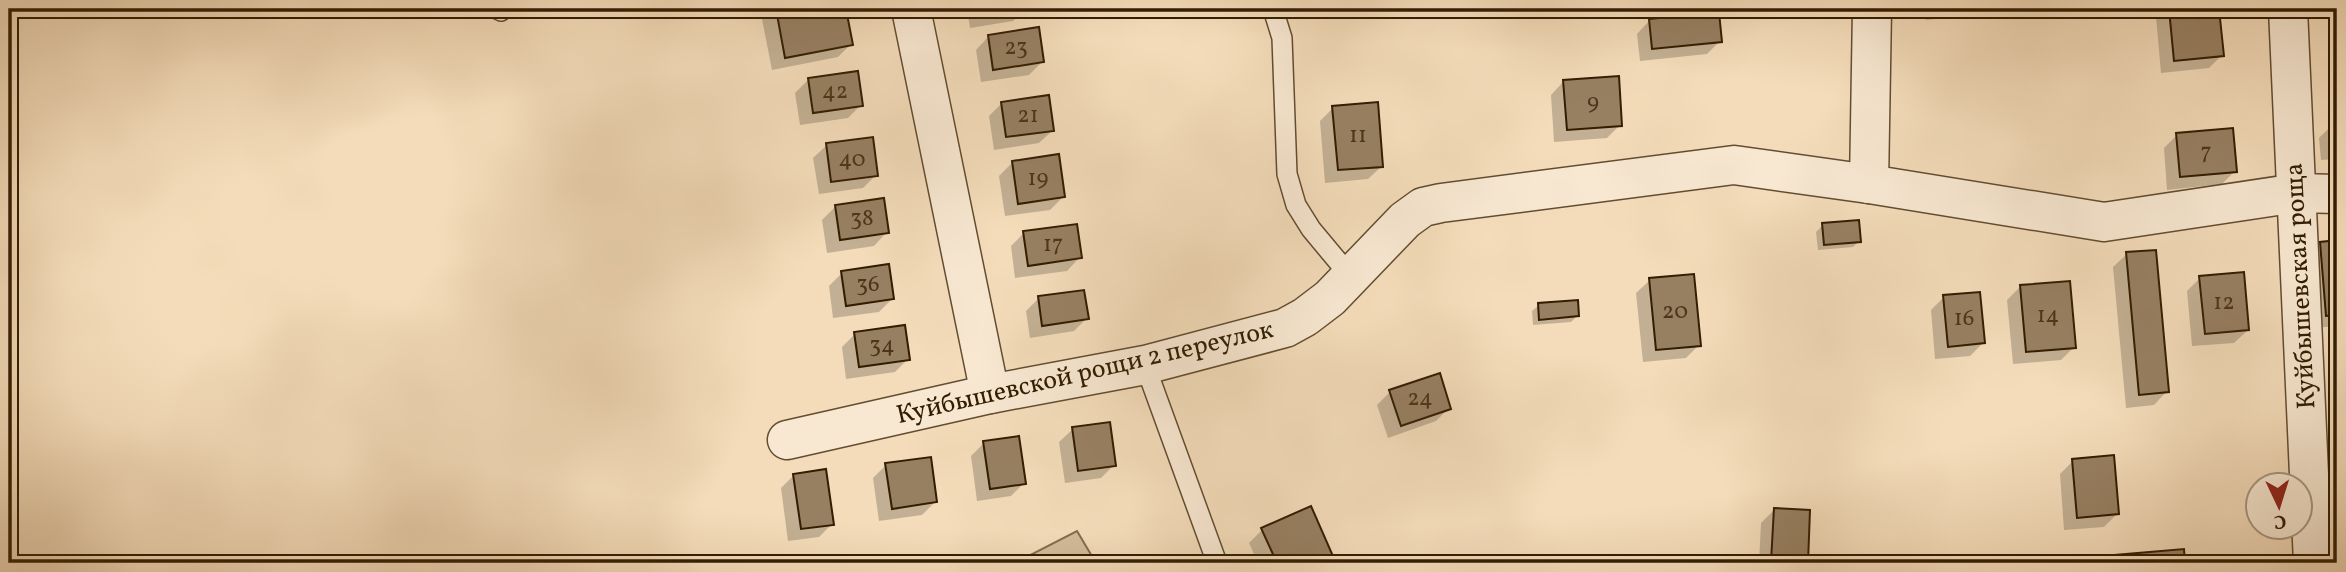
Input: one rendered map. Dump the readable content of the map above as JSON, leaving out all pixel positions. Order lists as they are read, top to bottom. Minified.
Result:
{"streets":{"street":["Куйбышевская роща","Куйбышевской рощи 2 переулок"]},"crossings":[["Куйбышевская роща","Куйбышевской рощи 2 переулок"]],"house_numbers":["23","42","9","21","11","7","40","19","38","17","36","12","20","14","16","34","24"],"north":"bottom"}
